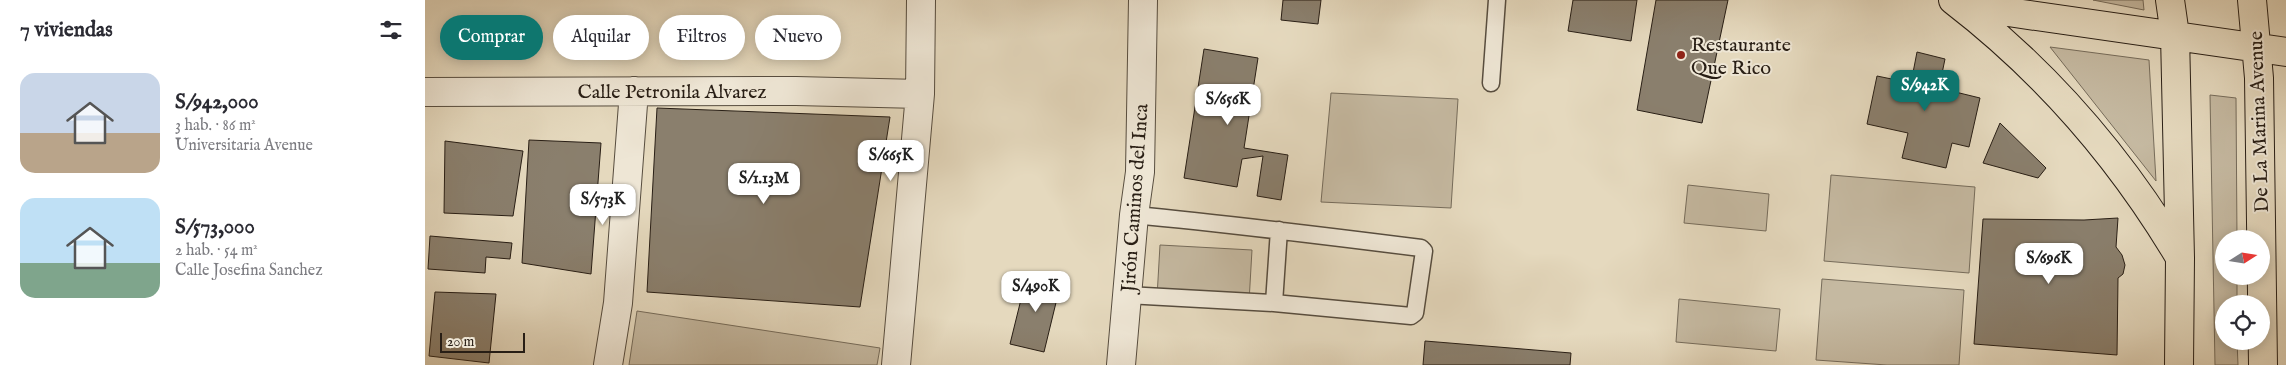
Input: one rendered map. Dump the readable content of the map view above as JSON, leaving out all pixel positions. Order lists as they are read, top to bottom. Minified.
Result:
{"streets":{"main road":["De La Marina Avenue"],"street":["Calle Petronila Alvarez","Jirón Caminos del Inca"]},"places":["Restaurante Que Rico"],"scale_bar":"20 m","north":"right","page":{"heading":"7 viviendas","chip":["Comprar","Alquilar","Filtros","Nuevo"],"list":[{"name":"S/942,000","note":"3 hab. · 86 m² · Universitaria Avenue"},{"name":"S/573,000","note":"2 hab. · 54 m² · Calle Josefina Sanchez"}],"price":["S/942K","S/656K","S/665K","S/1.13M","S/573K","S/696K","S/490K"],"scale":"20 m"}}
